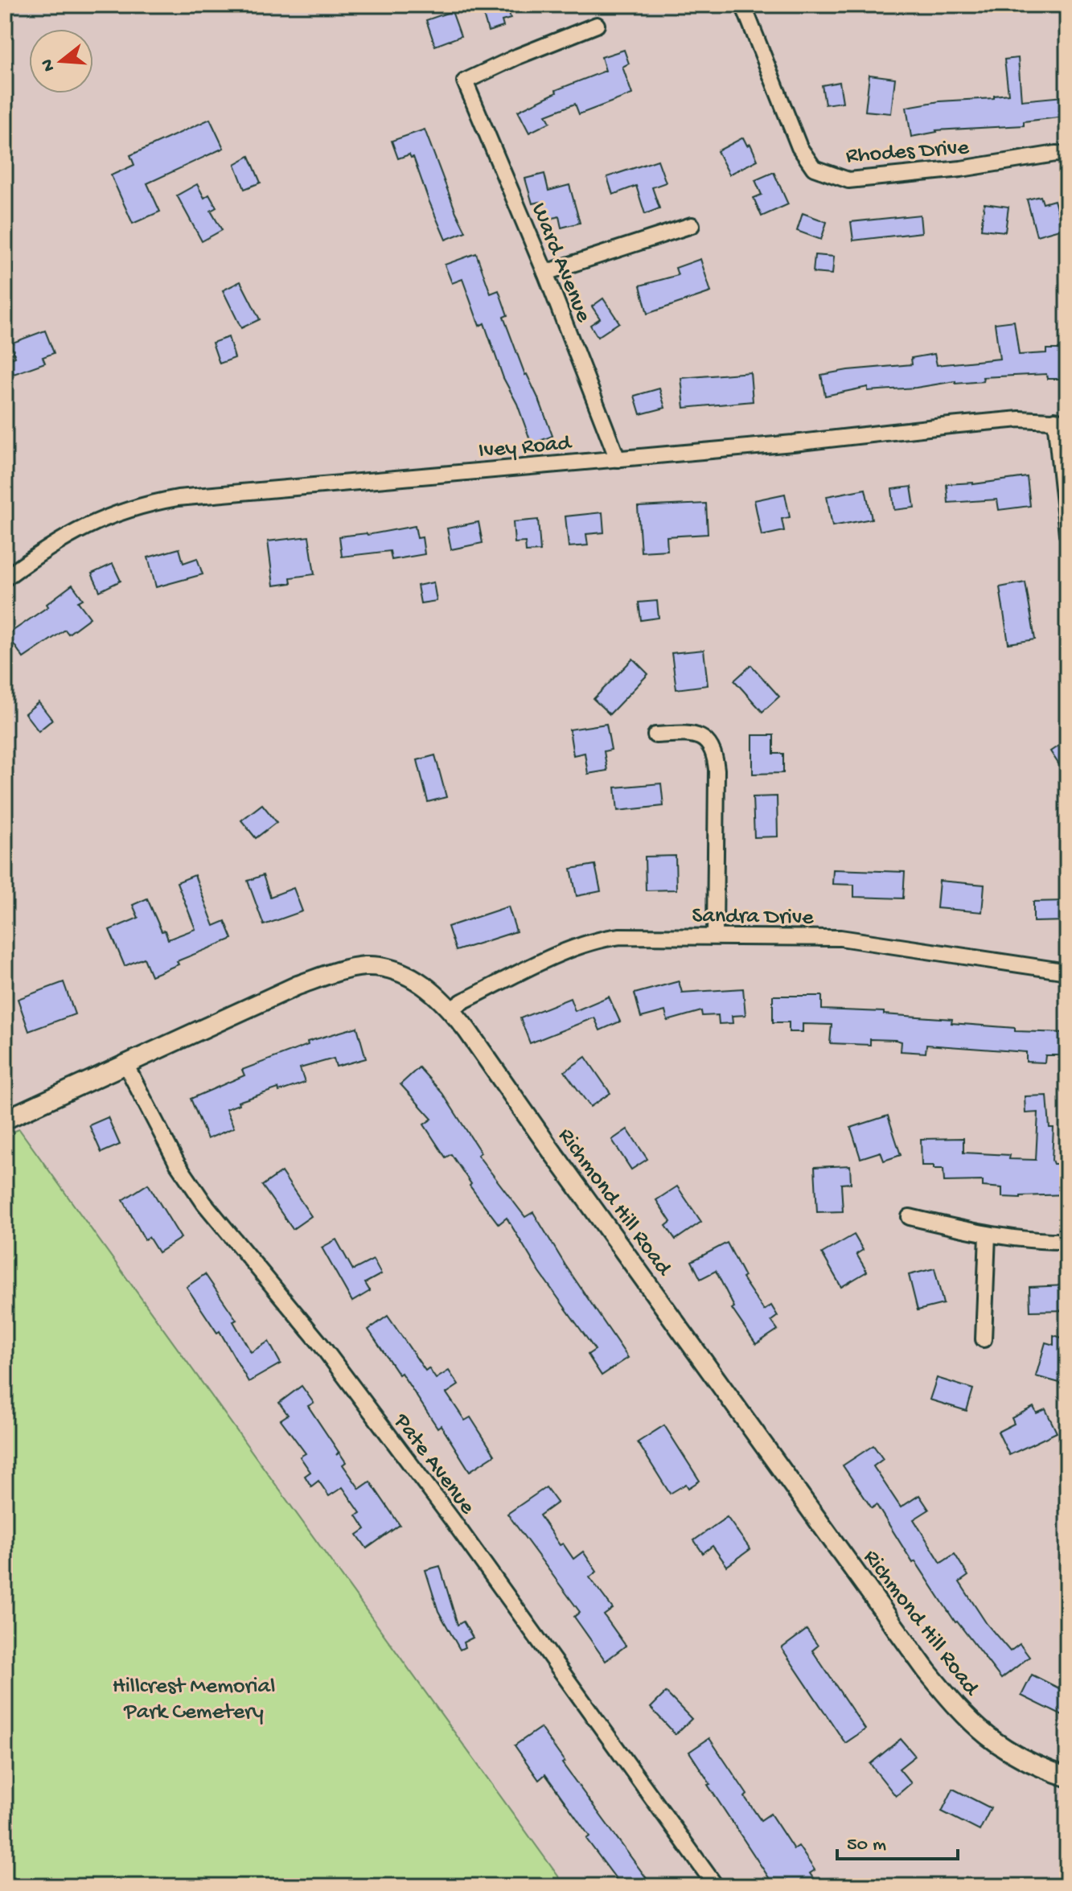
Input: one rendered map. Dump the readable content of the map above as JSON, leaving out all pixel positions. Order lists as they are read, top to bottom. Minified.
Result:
{"streets":{"street":["Rhodes Drive","Ward Avenue","Ivey Road","Sandra Drive","Richmond Hill Road","Pate Avenue"]},"crossings":[["Ward Avenue","Ivey Road"],["Sandra Drive","Richmond Hill Road"],["Richmond Hill Road","Pate Avenue"]],"parks":["Hillcrest Memorial Park Cemetery"],"scale_bar":"50 m","north":"left"}
